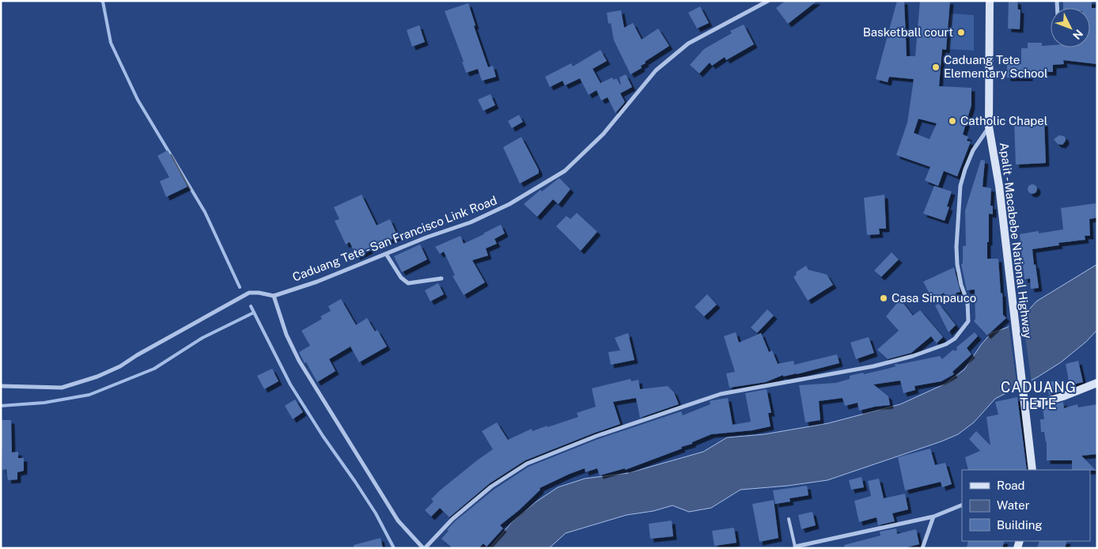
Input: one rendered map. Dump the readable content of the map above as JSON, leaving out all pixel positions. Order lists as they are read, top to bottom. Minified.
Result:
{"streets":{"main road":["Apalit - Macabebe National Highway"],"street":["Caduang Tete - San Francisco Link Road"]},"districts":["CADUANG TETE"],"places":["Basketball court","Caduang Tete Elementary School","Catholic Chapel","Casa Simpauco"],"legend":["Road","Water","Building"],"north":"bottom right"}
